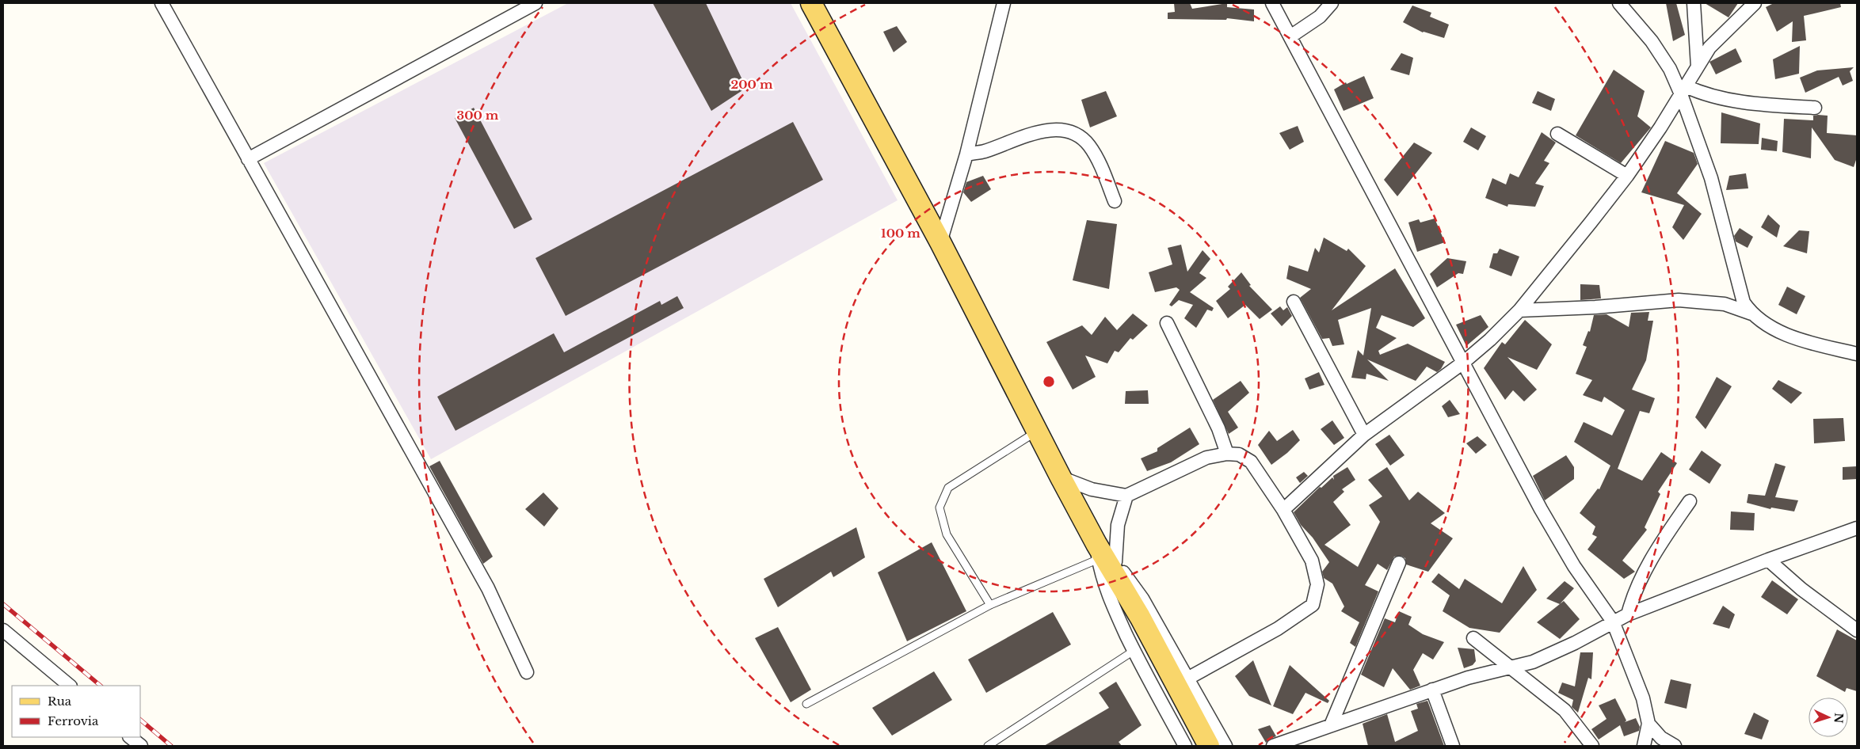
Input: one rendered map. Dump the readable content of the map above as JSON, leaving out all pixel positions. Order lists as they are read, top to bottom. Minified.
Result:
{"legend":["Rua","Ferrovia"],"north":"right","rings":["200 m","300 m","100 m"]}
